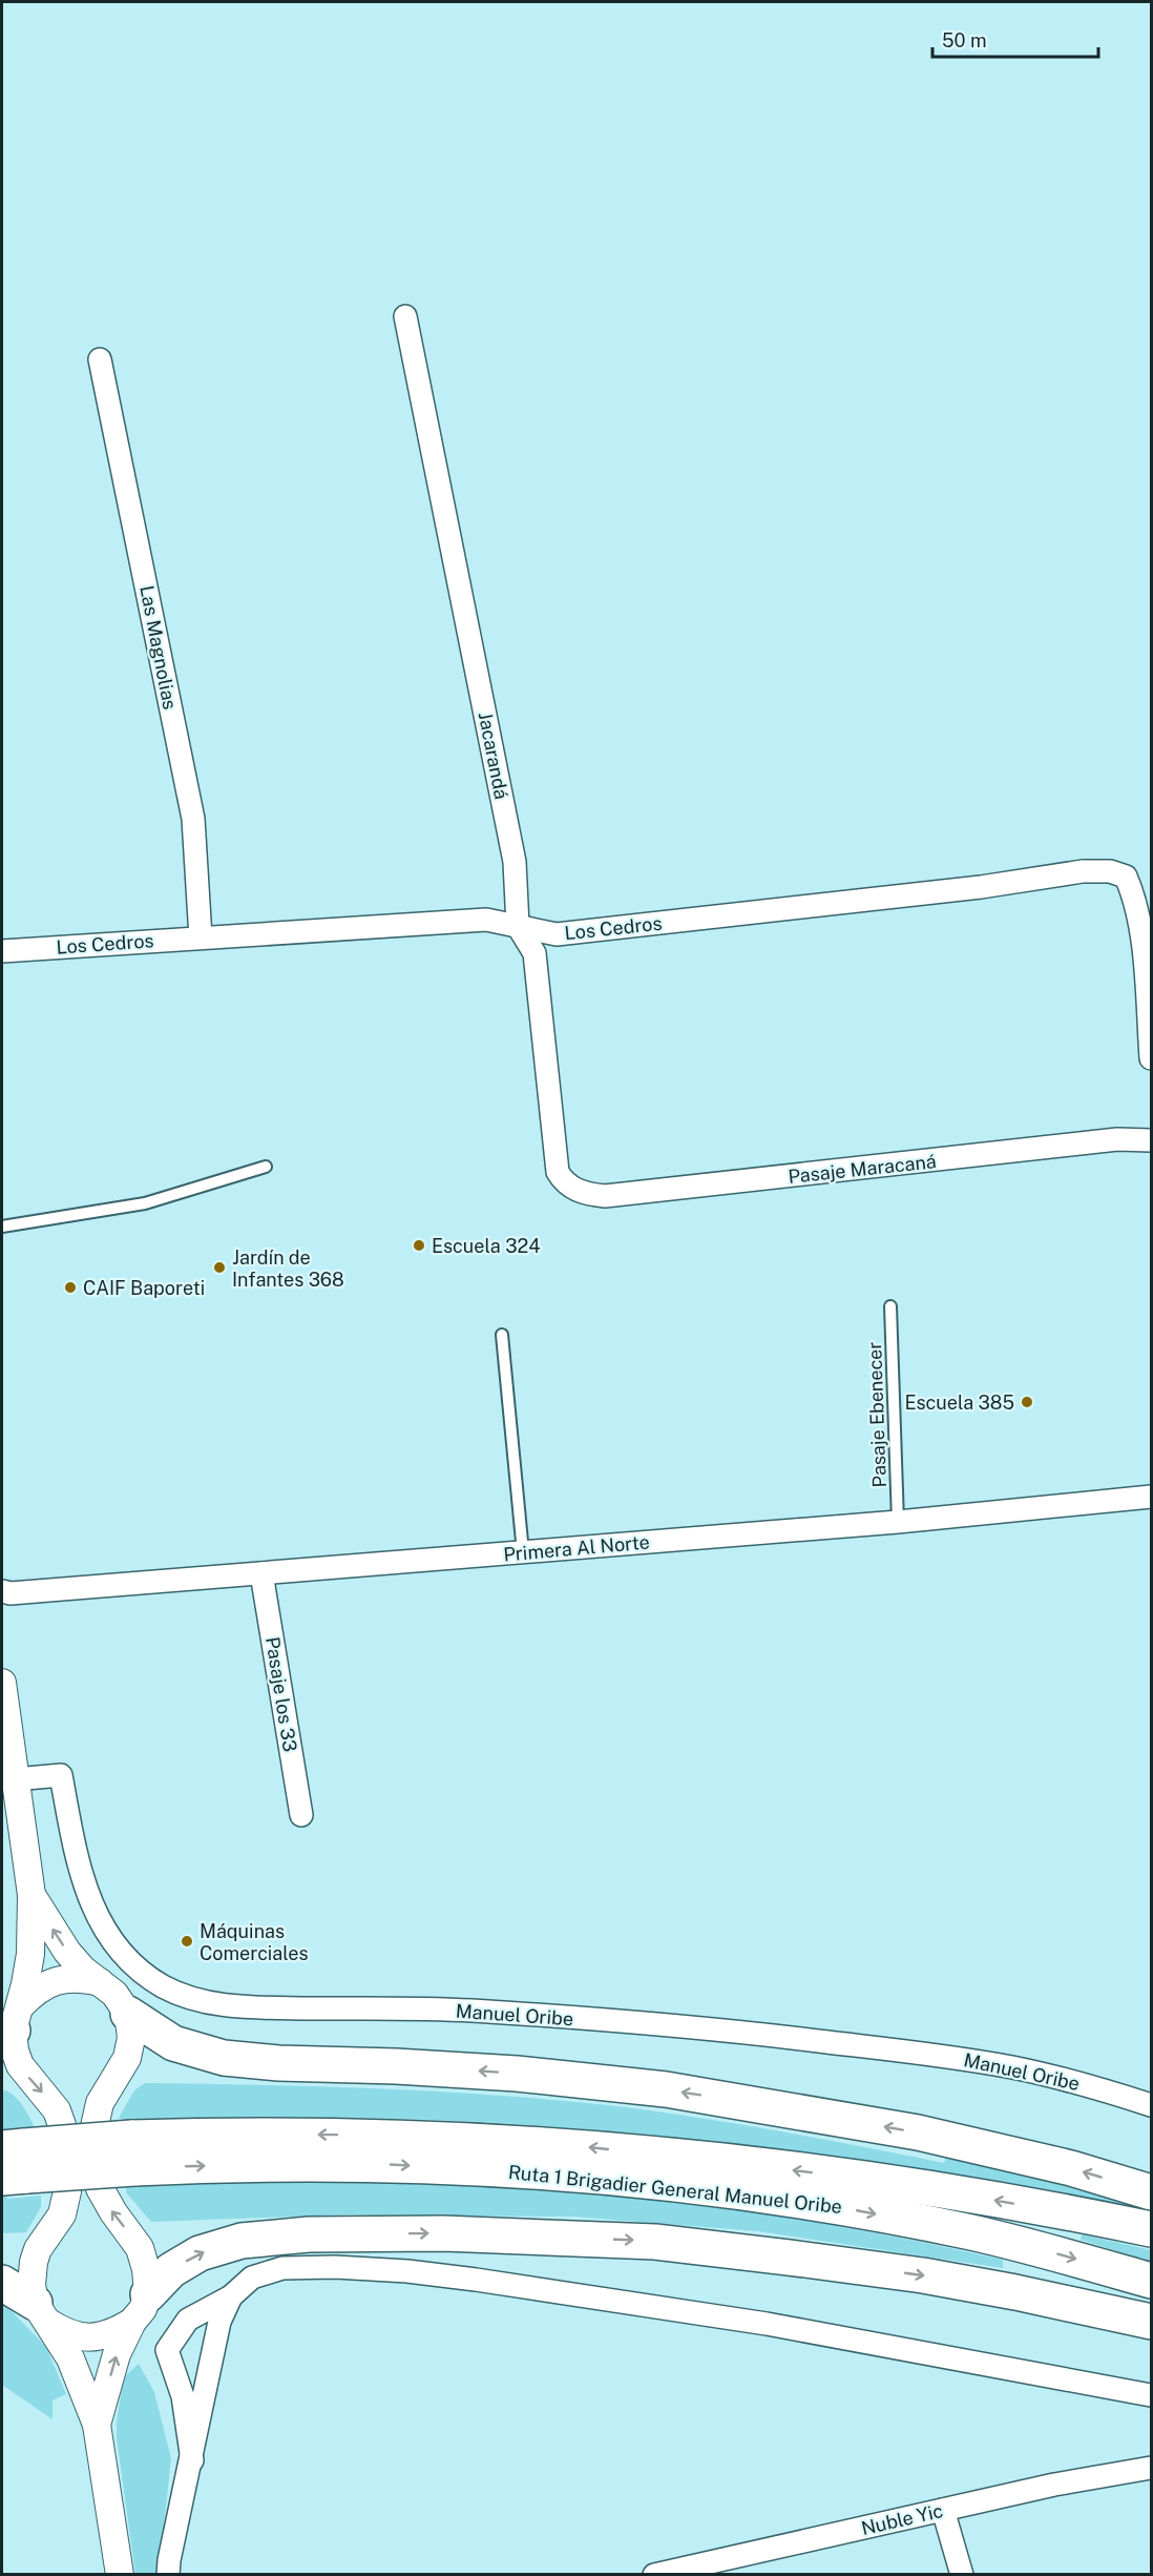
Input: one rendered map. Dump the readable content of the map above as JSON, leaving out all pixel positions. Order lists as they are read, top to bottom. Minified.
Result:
{"streets":{"highway":["Ruta 1 Brigadier General Manuel Oribe"],"street":["Las Magnolias","Jacarandá","Los Cedros","Pasaje Maracaná","Primera Al Norte","Pasaje los 33","Manuel Oribe","Nuble Yic"],"lane":["Pasaje Ebenecer"]},"crossings":[["Las Magnolias","Los Cedros"],["Jacarandá","Los Cedros"],["Jacarandá","Pasaje Maracaná"],["Pasaje Ebenecer","Primera Al Norte"],["Primera Al Norte","Pasaje los 33"]],"places":["Escuela 324","Jardín de Infantes 368","CAIF Baporeti","Escuela 385","Máquinas Comerciales"],"scale_bar":"50 m"}
